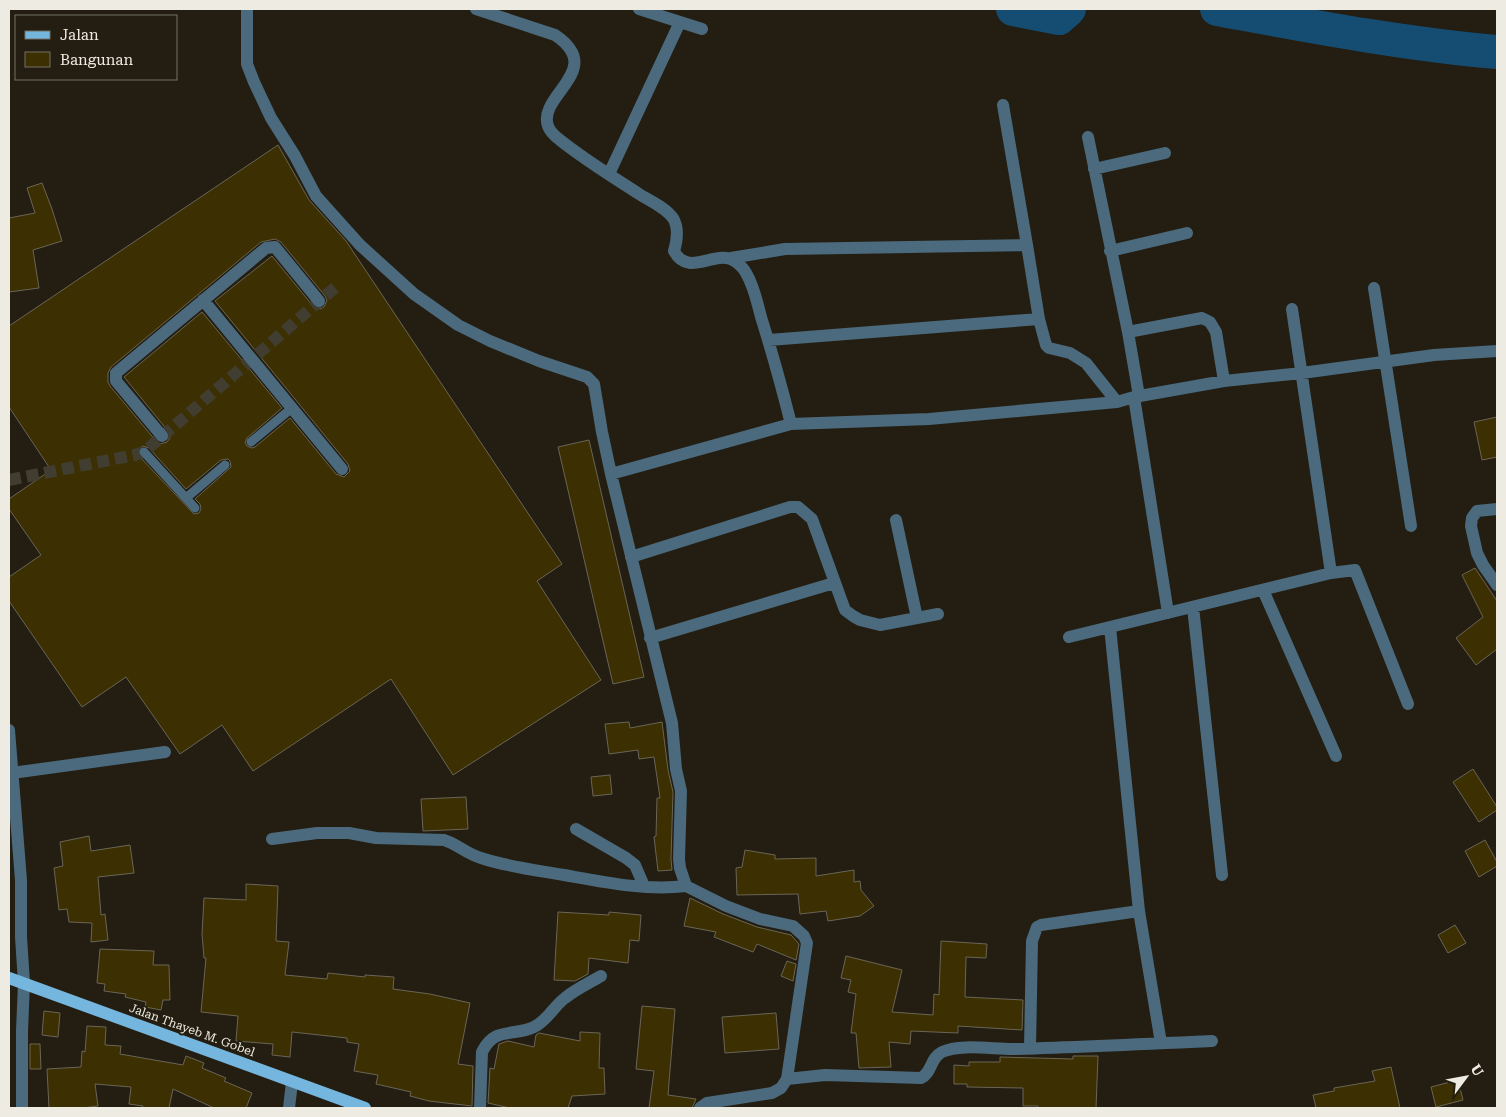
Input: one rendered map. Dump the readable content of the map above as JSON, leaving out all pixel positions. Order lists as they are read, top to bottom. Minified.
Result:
{"streets":{"main road":["Jalan Thayeb M. Gobel"]},"legend":["Jalan","Bangunan"],"north":"top right"}
